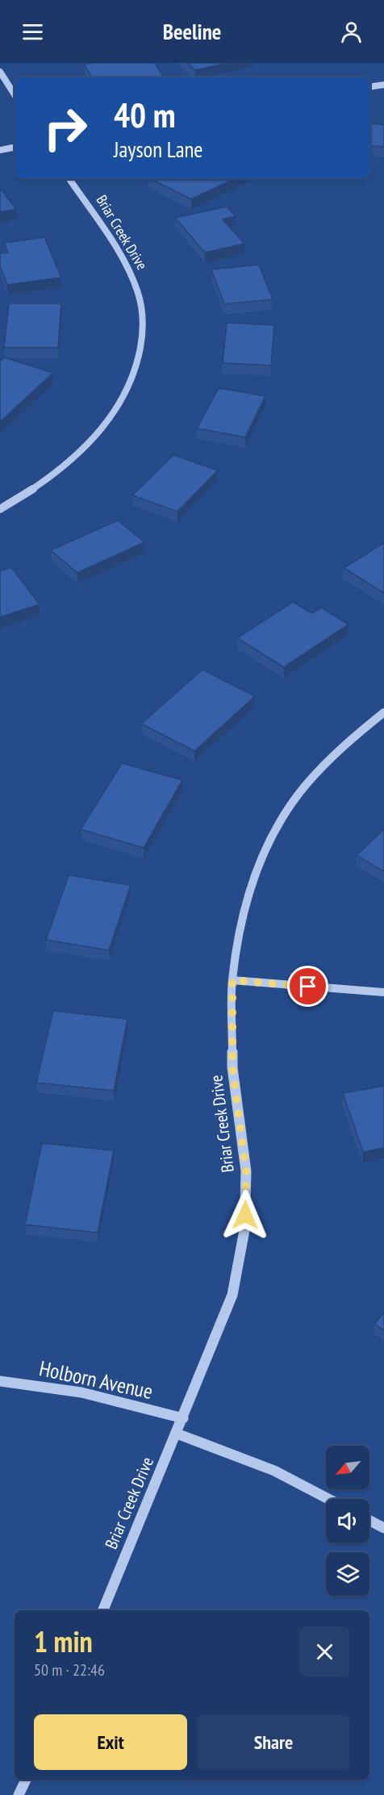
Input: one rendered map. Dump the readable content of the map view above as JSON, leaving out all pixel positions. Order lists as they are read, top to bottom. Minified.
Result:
{"streets":{"street":["Briar Creek Drive","Holborn Avenue"]},"crossings":[["Briar Creek Drive","Holborn Avenue"]],"north":"bottom left","page":{"header":"Beeline","turn":["40 m","Jayson Lane"],"heading":["1 min","50 m · 22:46"],"buttons":["Exit","Share"]}}
